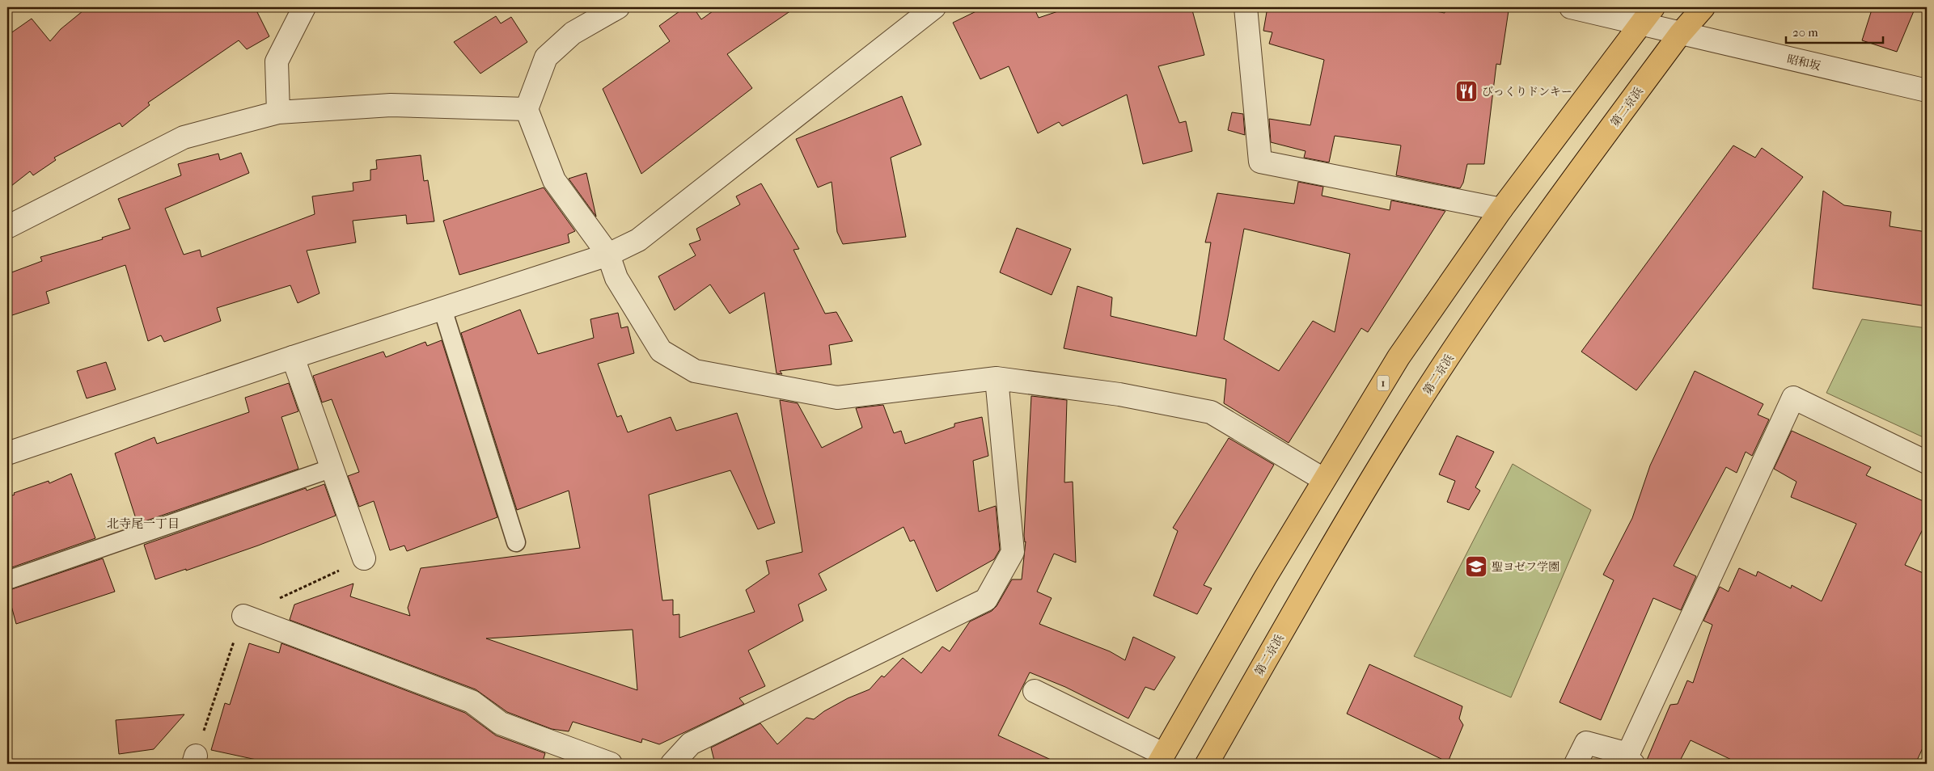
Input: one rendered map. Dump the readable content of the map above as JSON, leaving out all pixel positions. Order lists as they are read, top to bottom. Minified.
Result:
{"streets":{"highway":["第二京浜","1"],"street":["昭和坂"]},"crossings":[["昭和坂","第二京浜"],["昭和坂","1"]],"districts":["北寺尾一丁目"],"places":{"restaurant":["びっくりドンキー"],"school or university":["聖ヨゼフ学園"]},"scale_bar":"20 m"}
